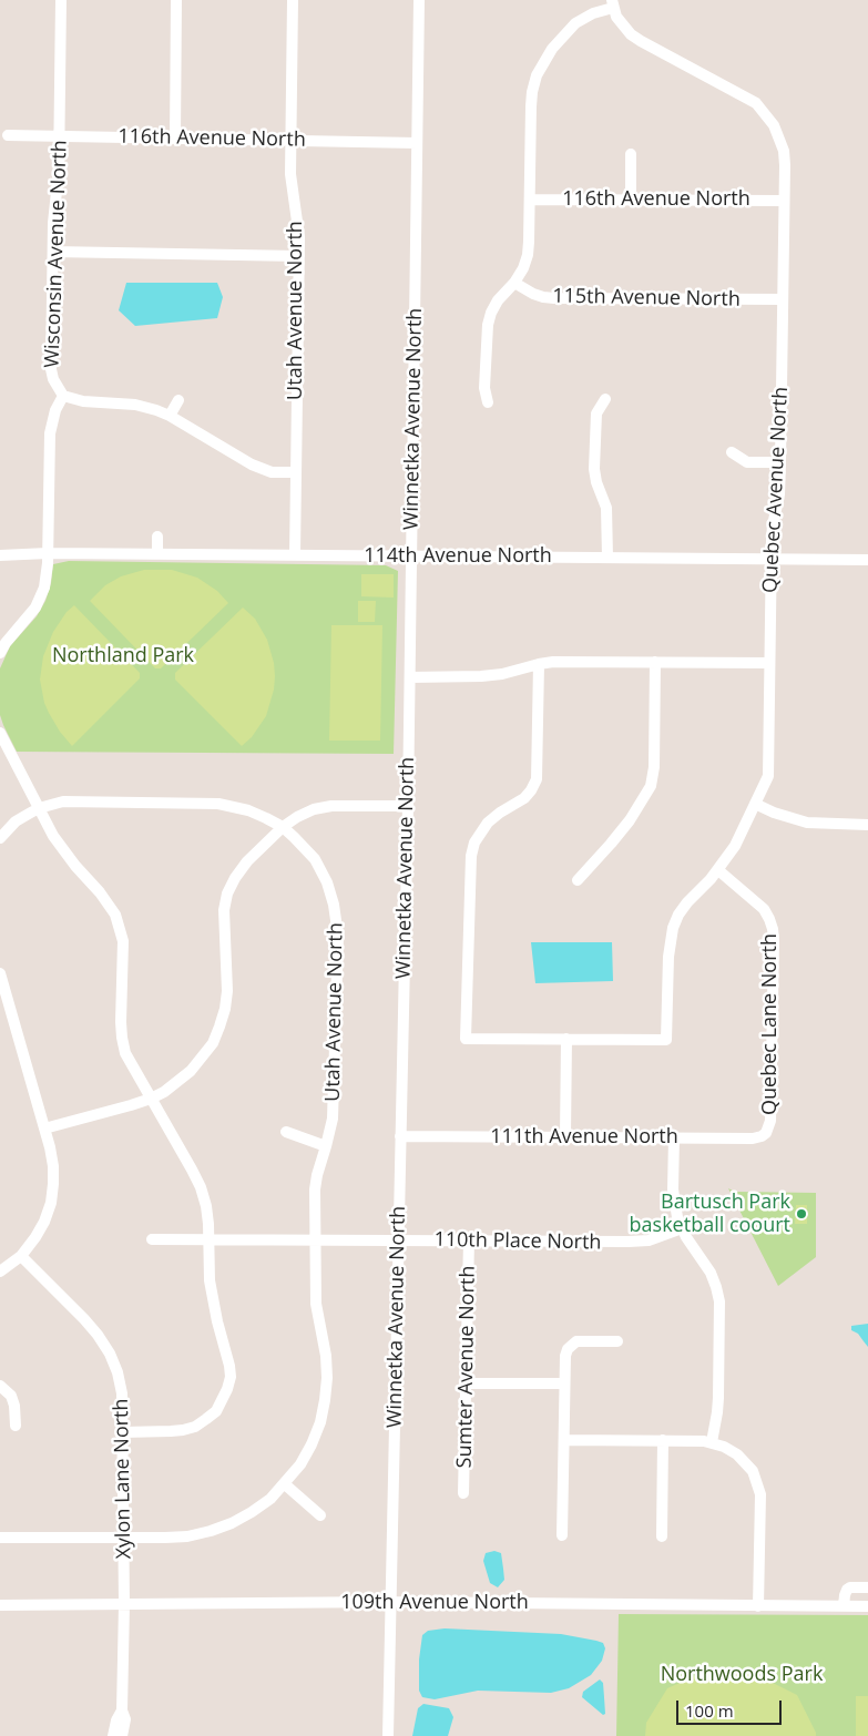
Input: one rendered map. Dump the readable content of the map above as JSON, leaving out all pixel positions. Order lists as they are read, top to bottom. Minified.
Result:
{"streets":{"street":["116th Avenue North","Wisconsin Avenue North","115th Avenue North","Utah Avenue North","Winnetka Avenue North","Quebec Avenue North","114th Avenue North","Quebec Lane North","111th Avenue North","110th Place North","Sumter Avenue North","Xylon Lane North","109th Avenue North"]},"crossings":[["116th Avenue North","Wisconsin Avenue North"],["116th Avenue North","Utah Avenue North"],["116th Avenue North","Winnetka Avenue North"],["116th Avenue North","Quebec Avenue North"],["Wisconsin Avenue North","114th Avenue North"],["115th Avenue North","Quebec Avenue North"],["Utah Avenue North","114th Avenue North"],["Utah Avenue North","110th Place North"],["Utah Avenue North","Xylon Lane North"],["Winnetka Avenue North","114th Avenue North"],["Winnetka Avenue North","111th Avenue North"],["Winnetka Avenue North","110th Place North"],["Winnetka Avenue North","109th Avenue North"],["Quebec Avenue North","114th Avenue North"],["Quebec Avenue North","Quebec Lane North"],["Quebec Lane North","111th Avenue North"],["110th Place North","Sumter Avenue North"],["Xylon Lane North","109th Avenue North"]],"parks":["Northland Park","Northwoods Park"],"places":["Bartusch Park basketball coourt"],"scale_bar":"100 m"}
